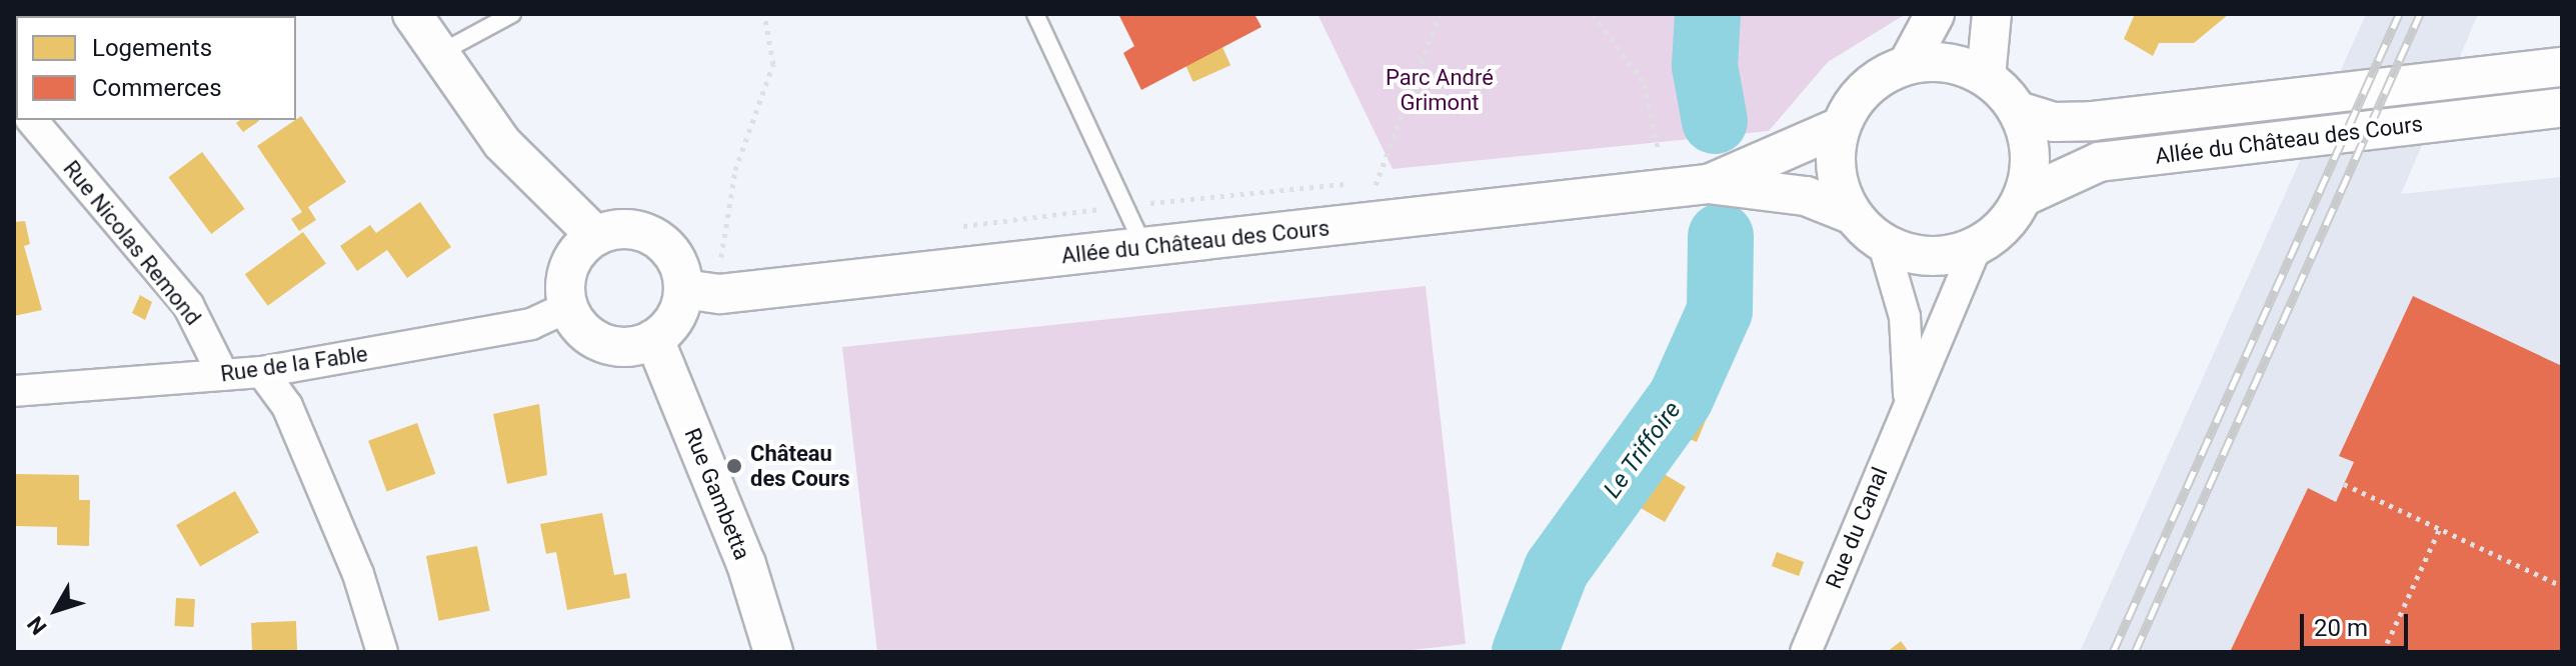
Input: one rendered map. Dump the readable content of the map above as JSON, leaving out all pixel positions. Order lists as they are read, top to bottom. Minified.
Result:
{"streets":{"street":["Allée du Château des Cours","Rue Nicolas Remond","Rue de la Fable","Rue Gambetta","Rue du Canal"]},"crossings":[["Allée du Château des Cours","Rue de la Fable"],["Allée du Château des Cours","Rue Gambetta"],["Allée du Château des Cours","Rue du Canal"],["Rue Nicolas Remond","Rue de la Fable"],["Rue de la Fable","Rue Gambetta"]],"water":["Le Triffoire"],"parks":["Parc André Grimont"],"places":["Château des Cours"],"legend":["Logements","Commerces"],"scale_bar":"20 m","north":"bottom left"}
